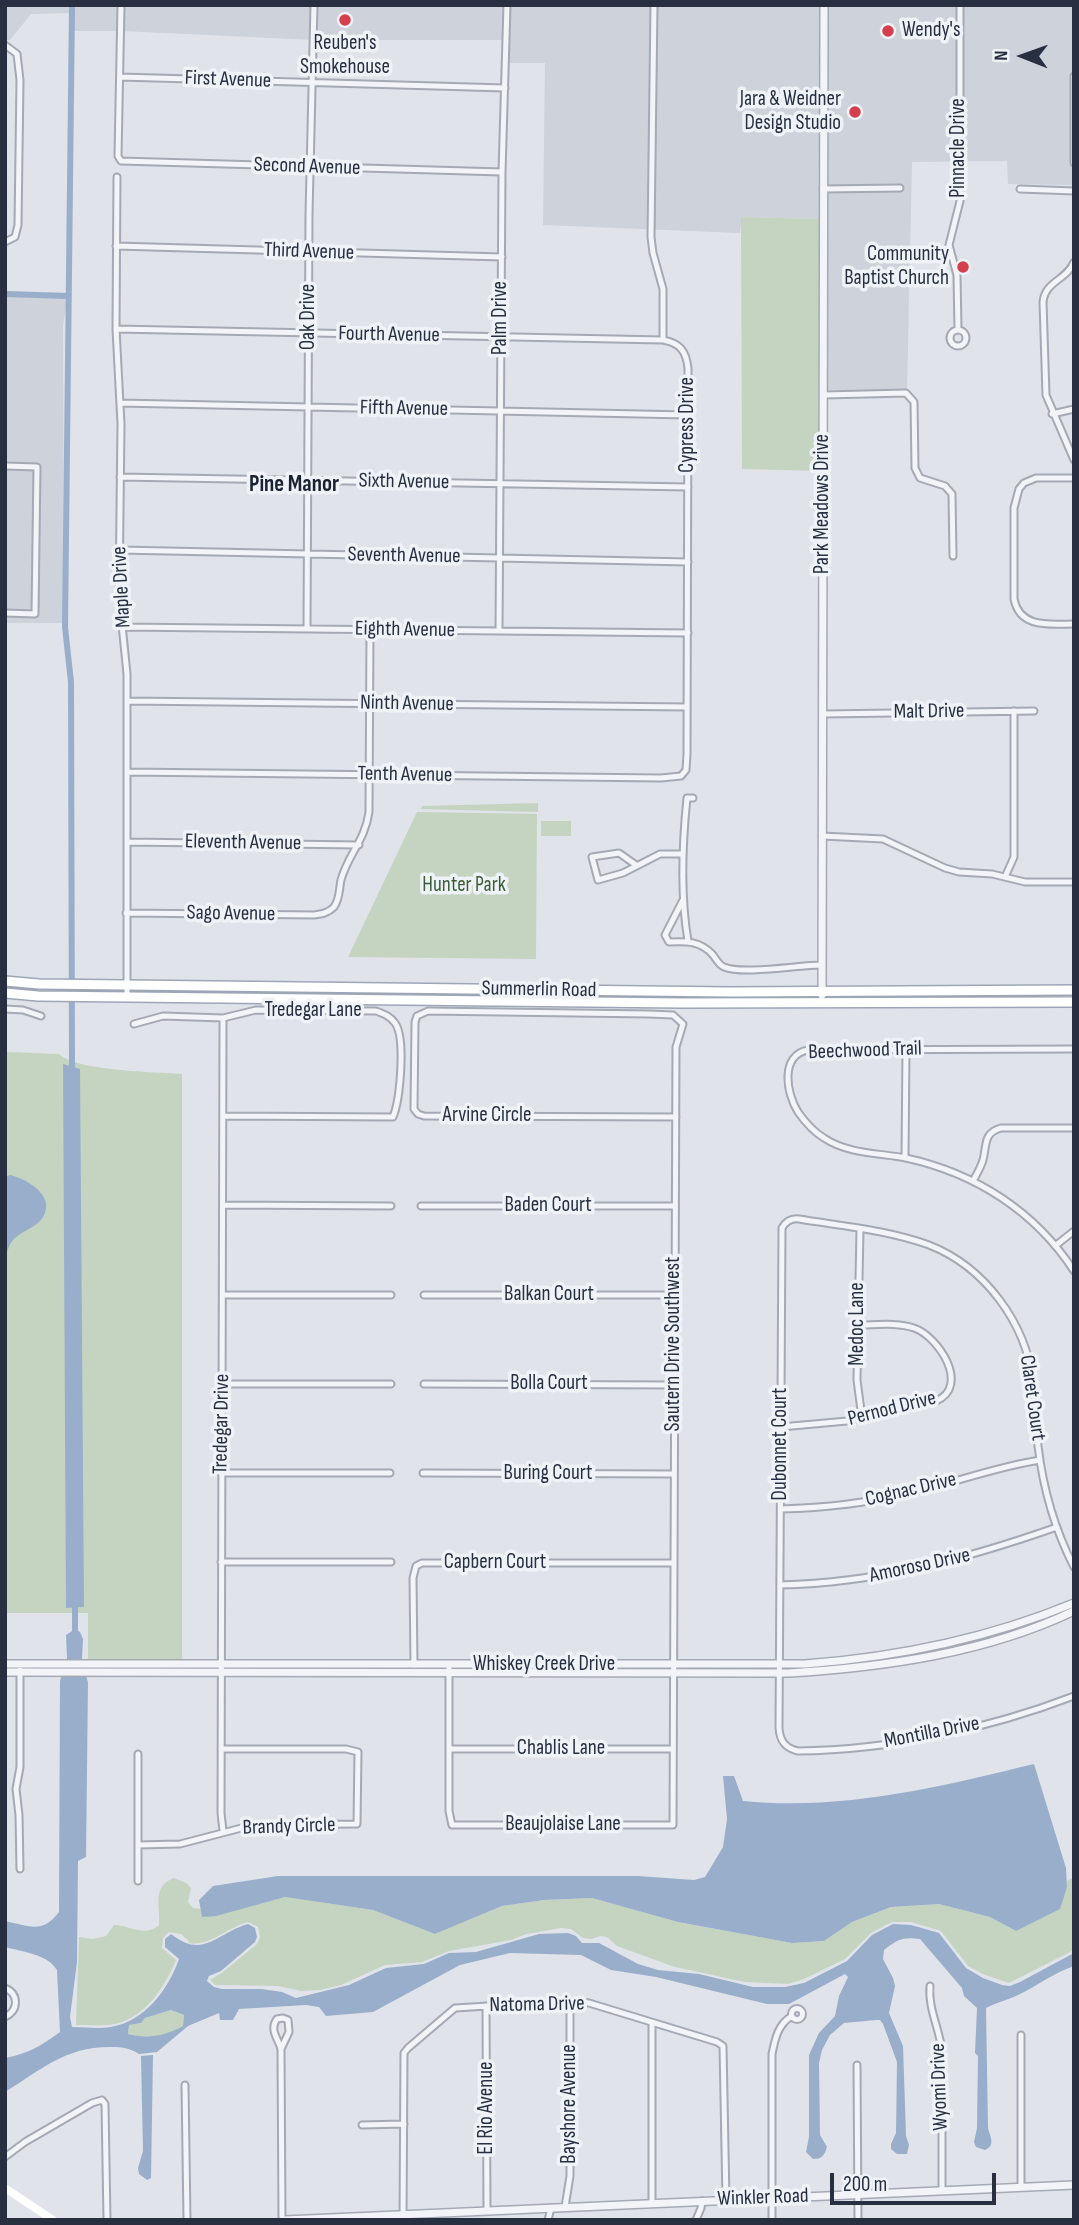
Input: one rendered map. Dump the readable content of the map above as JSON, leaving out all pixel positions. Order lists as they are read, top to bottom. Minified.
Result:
{"streets":{"main road":["Summerlin Road"],"street":["First Avenue","Pinnacle Drive","Second Avenue","Third Avenue","Oak Drive","Palm Drive","Fourth Avenue","Fifth Avenue","Cypress Drive","Sixth Avenue","Park Meadows Drive","Seventh Avenue","Maple Drive","Eighth Avenue","Ninth Avenue","Malt Drive","Tenth Avenue","Eleventh Avenue","Sago Avenue","Tredegar Lane","Beechwood Trail","Arvine Circle","Baden Court","Balkan Court","Medoc Lane","Sautern Drive Southwest","Bolla Court","Claret Court","Pernod Drive","Tredegar Drive","Dubonnet Court","Buring Court","Cognac Drive","Capbern Court","Amoroso Drive","Whiskey Creek Drive","Montilla Drive","Chablis Lane","Beaujolaise Lane","Brandy Circle","Natoma Drive","Wyomi Drive","Bayshore Avenue","El Rio Avenue","Winkler Road"]},"crossings":[["First Avenue","Second Avenue"],["First Avenue","Oak Drive"],["First Avenue","Palm Drive"],["Second Avenue","Oak Drive"],["Second Avenue","Palm Drive"],["Third Avenue","Oak Drive"],["Third Avenue","Palm Drive"],["Third Avenue","Maple Drive"],["Oak Drive","Fourth Avenue"],["Oak Drive","Fifth Avenue"],["Oak Drive","Sixth Avenue"],["Oak Drive","Seventh Avenue"],["Oak Drive","Eighth Avenue"],["Palm Drive","Fourth Avenue"],["Palm Drive","Fifth Avenue"],["Palm Drive","Sixth Avenue"],["Palm Drive","Seventh Avenue"],["Palm Drive","Eighth Avenue"],["Fourth Avenue","Cypress Drive"],["Fourth Avenue","Maple Drive"],["Fifth Avenue","Cypress Drive"],["Fifth Avenue","Maple Drive"],["Cypress Drive","Sixth Avenue"],["Cypress Drive","Seventh Avenue"],["Cypress Drive","Eighth Avenue"],["Cypress Drive","Ninth Avenue"],["Cypress Drive","Tenth Avenue"],["Sixth Avenue","Maple Drive"],["Park Meadows Drive","Malt Drive"],["Park Meadows Drive","Summerlin Road"],["Seventh Avenue","Maple Drive"],["Maple Drive","Eighth Avenue"],["Maple Drive","Ninth Avenue"],["Maple Drive","Tenth Avenue"],["Maple Drive","Eleventh Avenue"],["Maple Drive","Sago Avenue"],["Maple Drive","Summerlin Road"],["Eleventh Avenue","Sago Avenue"],["Tredegar Lane","Tredegar Drive"],["Arvine Circle","Sautern Drive Southwest"],["Baden Court","Sautern Drive Southwest"],["Balkan Court","Sautern Drive Southwest"],["Medoc Lane","Claret Court"],["Medoc Lane","Pernod Drive"],["Sautern Drive Southwest","Bolla Court"],["Sautern Drive Southwest","Buring Court"],["Sautern Drive Southwest","Capbern Court"],["Sautern Drive Southwest","Whiskey Creek Drive"],["Sautern Drive Southwest","Chablis Lane"],["Sautern Drive Southwest","Beaujolaise Lane"],["Claret Court","Dubonnet Court"],["Claret Court","Cognac Drive"],["Claret Court","Amoroso Drive"],["Pernod Drive","Dubonnet Court"],["Tredegar Drive","Whiskey Creek Drive"],["Tredegar Drive","Brandy Circle"],["Dubonnet Court","Cognac Drive"],["Dubonnet Court","Amoroso Drive"],["Dubonnet Court","Whiskey Creek Drive"],["Dubonnet Court","Montilla Drive"],["Capbern Court","Whiskey Creek Drive"],["Chablis Lane","Beaujolaise Lane"],["Natoma Drive","Bayshore Avenue"],["Natoma Drive","El Rio Avenue"],["Natoma Drive","Winkler Road"],["Wyomi Drive","Winkler Road"],["Bayshore Avenue","Winkler Road"],["El Rio Avenue","Winkler Road"]],"districts":["Pine Manor"],"parks":["Hunter Park"],"places":["Reuben's Smokehouse","Wendy's","Jara & Weidner Design Studio","Community Baptist Church"],"scale_bar":"200 m","north":"left"}
